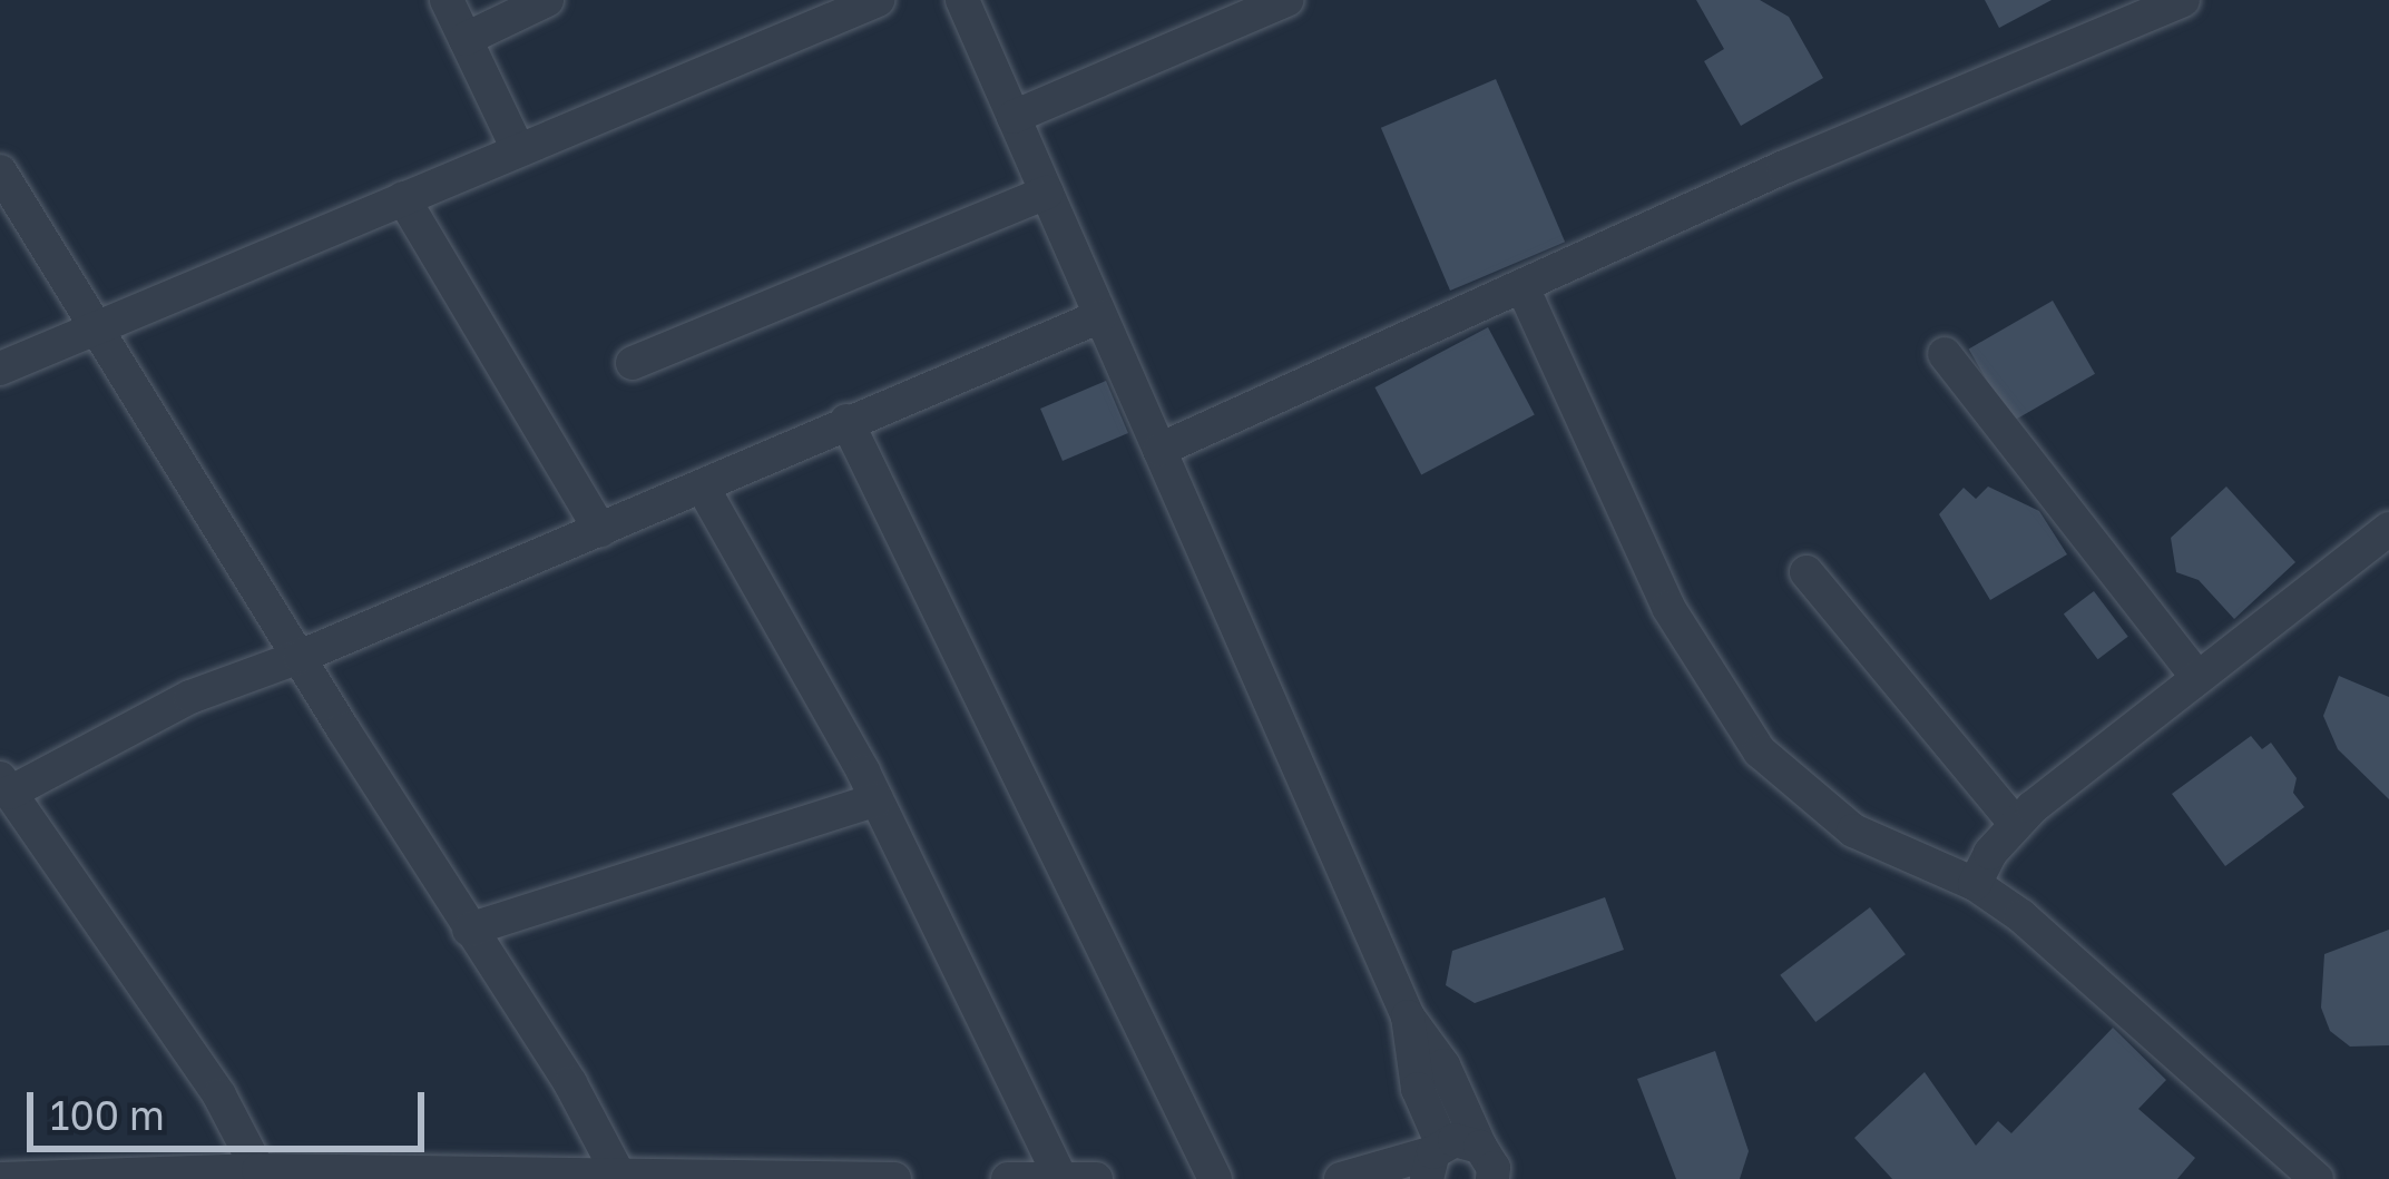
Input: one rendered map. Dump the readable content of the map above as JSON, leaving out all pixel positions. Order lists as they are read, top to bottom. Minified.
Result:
{"scale_bar":"100 m"}
